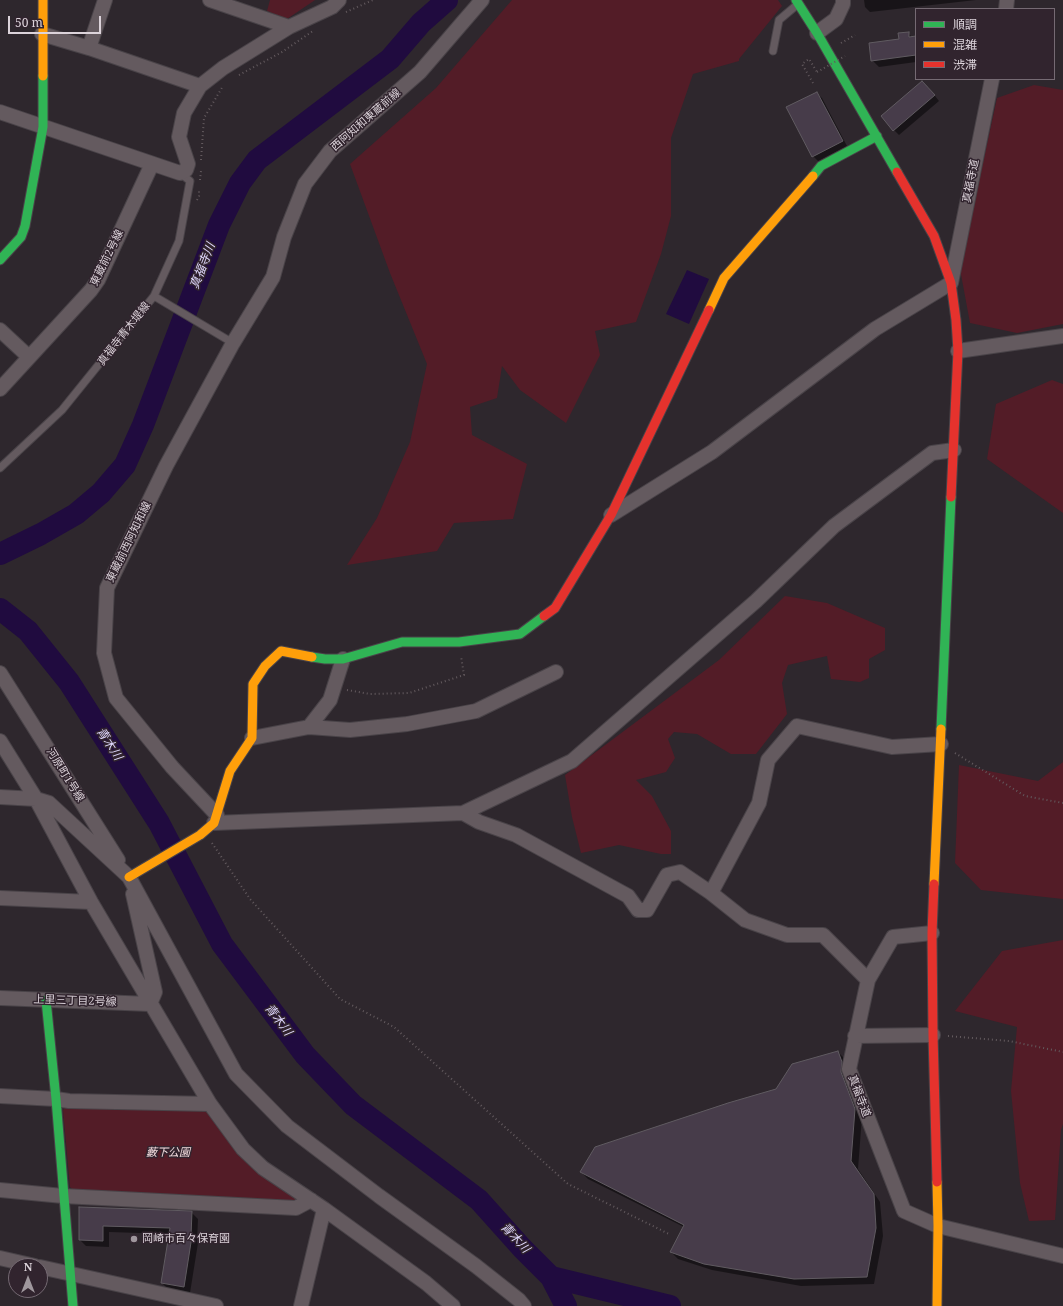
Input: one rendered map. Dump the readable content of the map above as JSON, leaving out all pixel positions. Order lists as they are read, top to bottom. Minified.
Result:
{"streets":{"street":["西阿知和東蔵前線","真福寺道","東蔵前2号線","東蔵前西阿知和線","河原町1号線","上里三丁目2号線"],"lane":["真福寺青木堤線"]},"crossings":[["西阿知和東蔵前線","東蔵前西阿知和線"]],"water":["真福寺川","青木川"],"parks":["藪下公園"],"places":["岡崎市百々保育園"],"legend":["順調","混雑","渋滞"],"scale_bar":"50 m","north":"top"}
